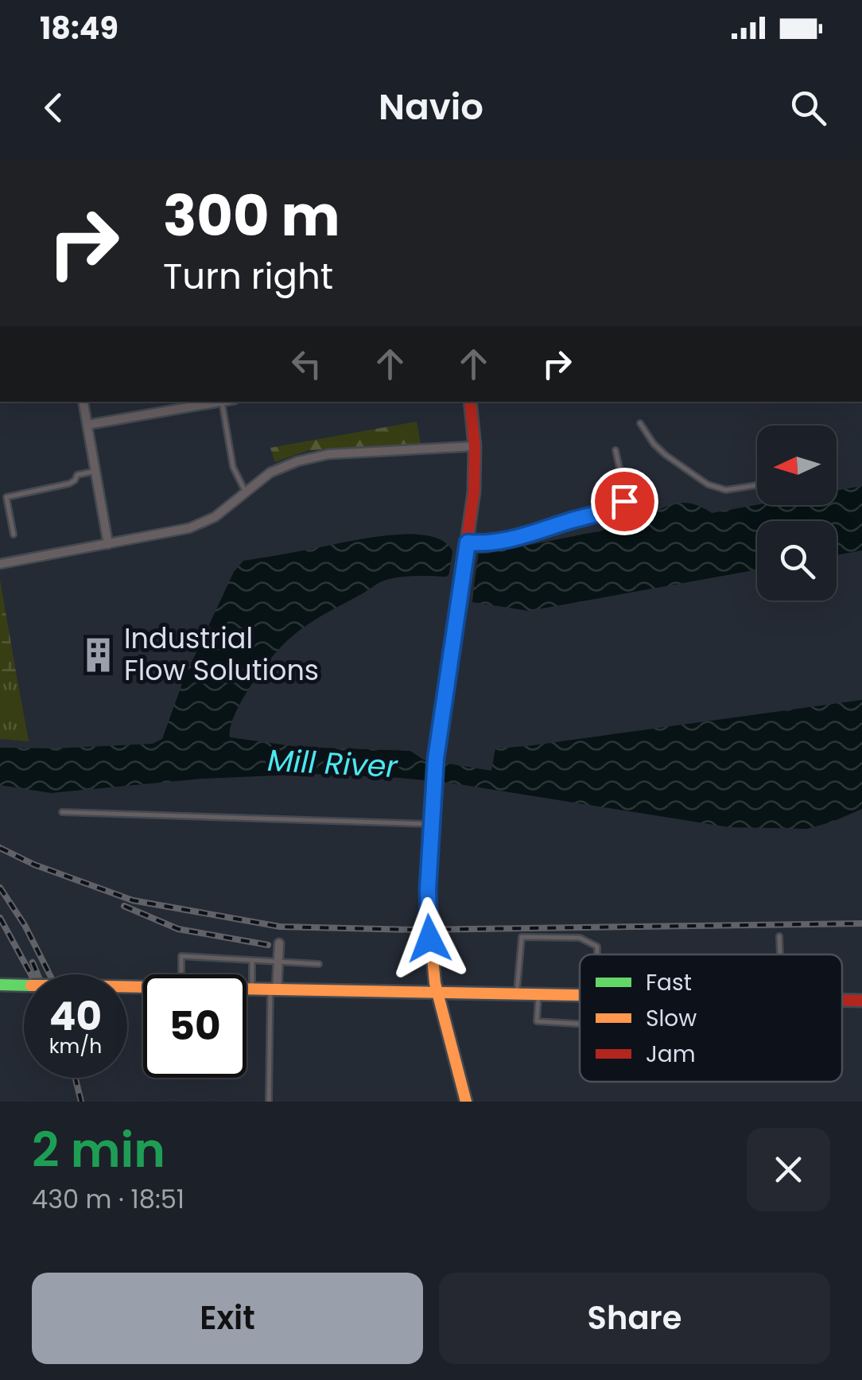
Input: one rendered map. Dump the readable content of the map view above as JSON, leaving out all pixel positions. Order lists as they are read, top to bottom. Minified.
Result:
{"water":["Mill River"],"places":{"building":["Industrial Flow Solutions"]},"legend":["Fast","Slow","Jam"],"north":"left","page":{"status":"18:49","header":"Navio","turn":["300 m","Turn right"],"speed":"40 km/h","limit":"50","heading":["2 min","430 m · 18:51"],"buttons":["Exit","Share"]}}
